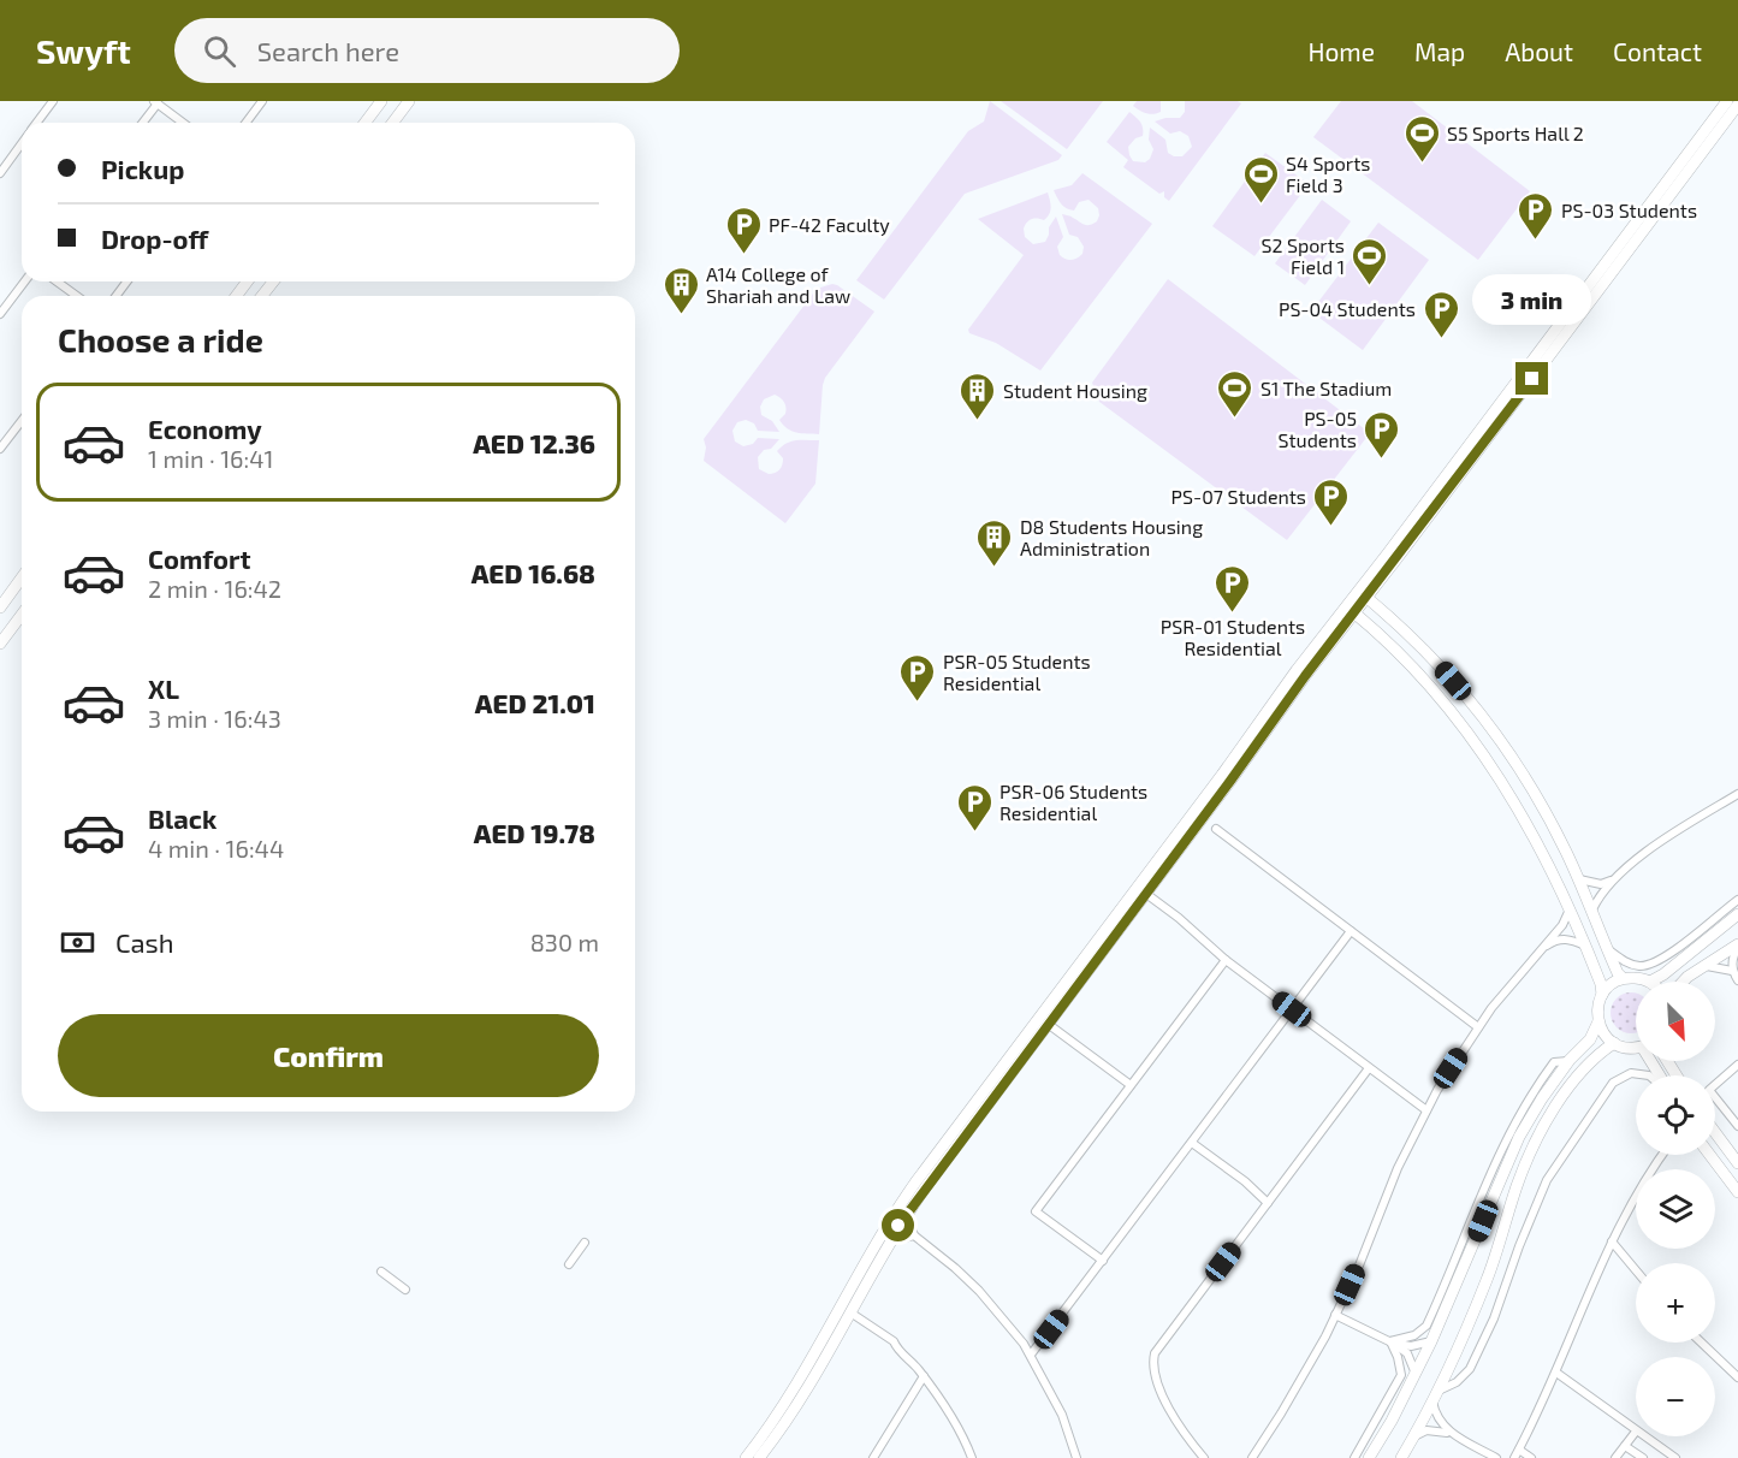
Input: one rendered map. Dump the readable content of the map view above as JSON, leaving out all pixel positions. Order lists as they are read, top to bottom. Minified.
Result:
{"places":{"sports":["S5 Sports Hall 2","S4 Sports Field 3","S2 Sports Field 1","S1 The Stadium"],"parking":["PS-03 Students","PF-42 Faculty","PS-04 Students","PS-05 Students","PS-07 Students","PSR-01 Students Residential","PSR-05 Students Residential","PSR-06 Students Residential"],"building":["A14 College of Shariah and Law","Student Housing","D8 Students Housing Administration"]},"north":"bottom right","page":{"header":"Swyft","search":"Search here","nav":["Home","Map","About","Contact"],"banner":["Pickup","Drop-off"],"bubble":"3 min","heading":"Choose a ride","list":[{"name":"Economy","note":"1 min · 16:41","value":"AED 12.36"},{"name":"Comfort","note":"2 min · 16:42","value":"AED 16.68"},{"name":"XL","note":"3 min · 16:43","value":"AED 21.01"},{"name":"Black","note":"4 min · 16:44","value":"AED 19.78"}],"pay":["Cash","830 m"],"map_buttons":["+","−"],"buttons":"Confirm"}}
